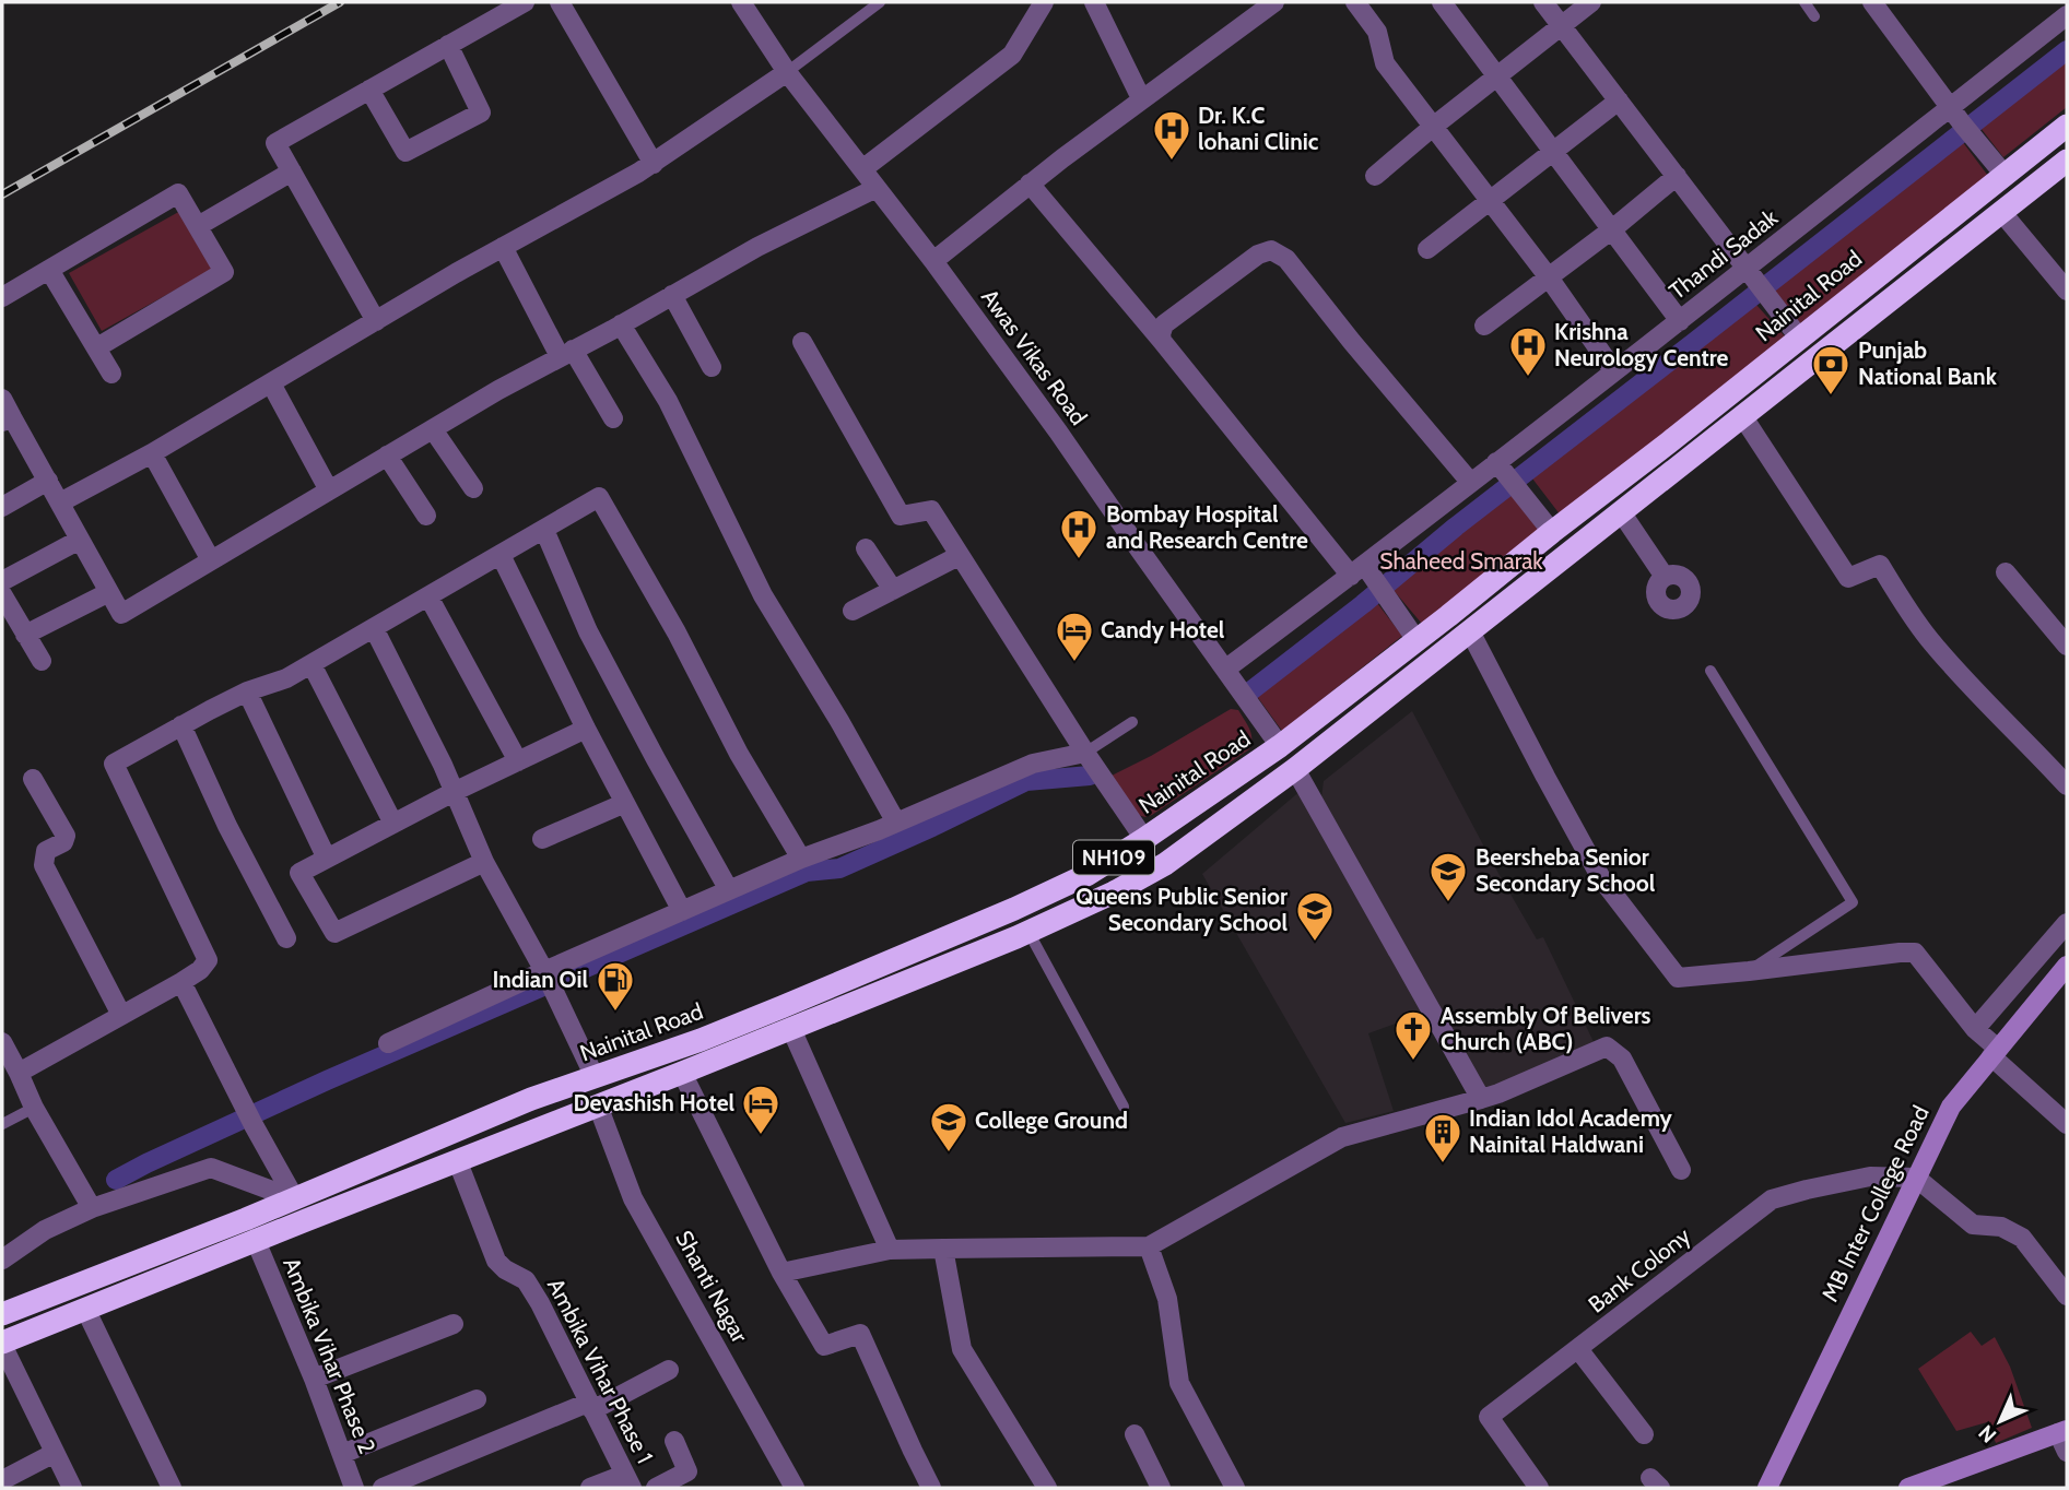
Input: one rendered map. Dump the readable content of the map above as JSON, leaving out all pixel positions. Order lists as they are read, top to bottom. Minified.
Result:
{"streets":{"highway":["Nainital Road","NH109"],"street":["Thandi Sadak","Awas Vikas Road","MB Inter College Road","Bank Colony","Shanti Nagar","Ambika Vihar Phase 2","Ambika Vihar Phase 1"]},"crossings":[["Thandi Sadak","Awas Vikas Road"],["Nainital Road","Awas Vikas Road"],["NH109","Shanti Nagar"],["NH109","Ambika Vihar Phase 2"],["NH109","Ambika Vihar Phase 1"],["MB Inter College Road","Bank Colony"]],"parks":["Shaheed Smarak"],"places":{"hospital":["Dr. K.C lohani Clinic","Krishna Neurology Centre","Bombay Hospital and Research Centre"],"bank":["Punjab National Bank"],"hotel":["Candy Hotel","Devashish Hotel"],"school or university":["Beersheba Senior Secondary School","Queens Public Senior Secondary School","College Ground"],"fuel station":["Indian Oil"],"church":["Assembly Of Belivers Church (ABC)"],"building":["Indian Idol Academy Nainital Haldwani"]},"north":"bottom left"}
